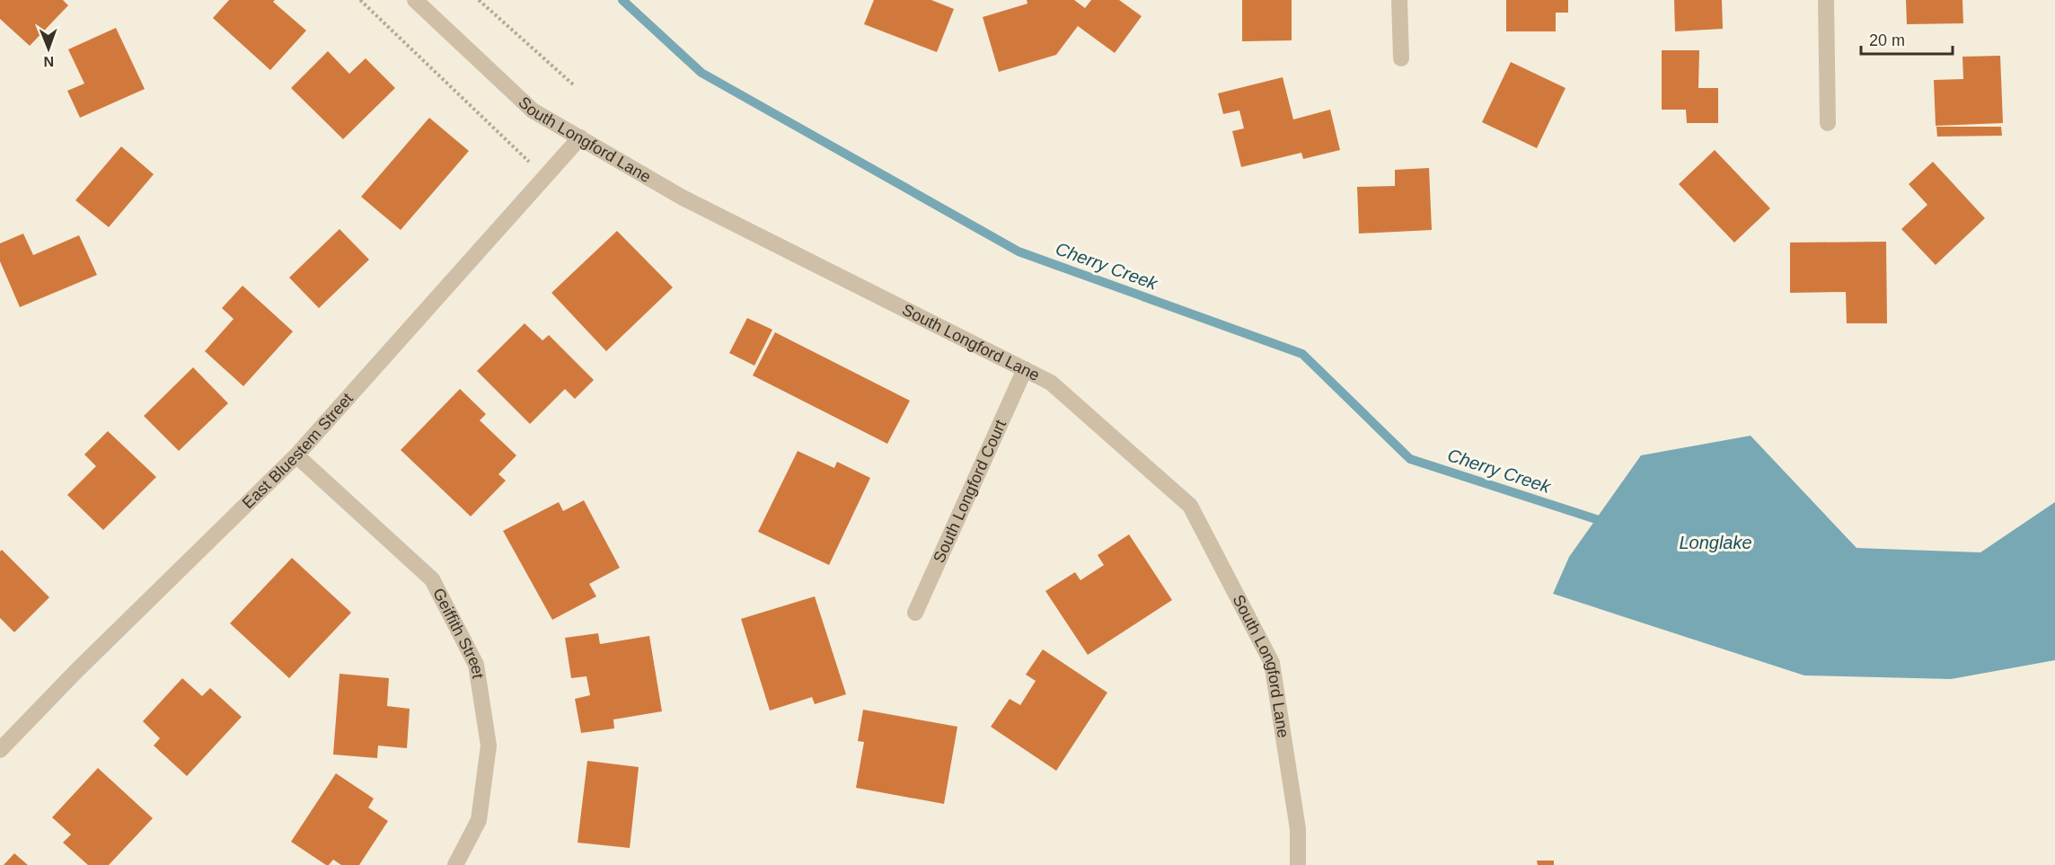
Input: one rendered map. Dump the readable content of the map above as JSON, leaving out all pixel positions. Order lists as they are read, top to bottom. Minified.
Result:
{"streets":{"street":["South Longford Lane","East Bluestem Street","South Longford Court","Geiffith Street"]},"crossings":[["South Longford Lane","East Bluestem Street"],["South Longford Lane","South Longford Court"],["East Bluestem Street","Geiffith Street"]],"water":["Cherry Creek","Longlake"],"scale_bar":"20 m","north":"bottom"}
